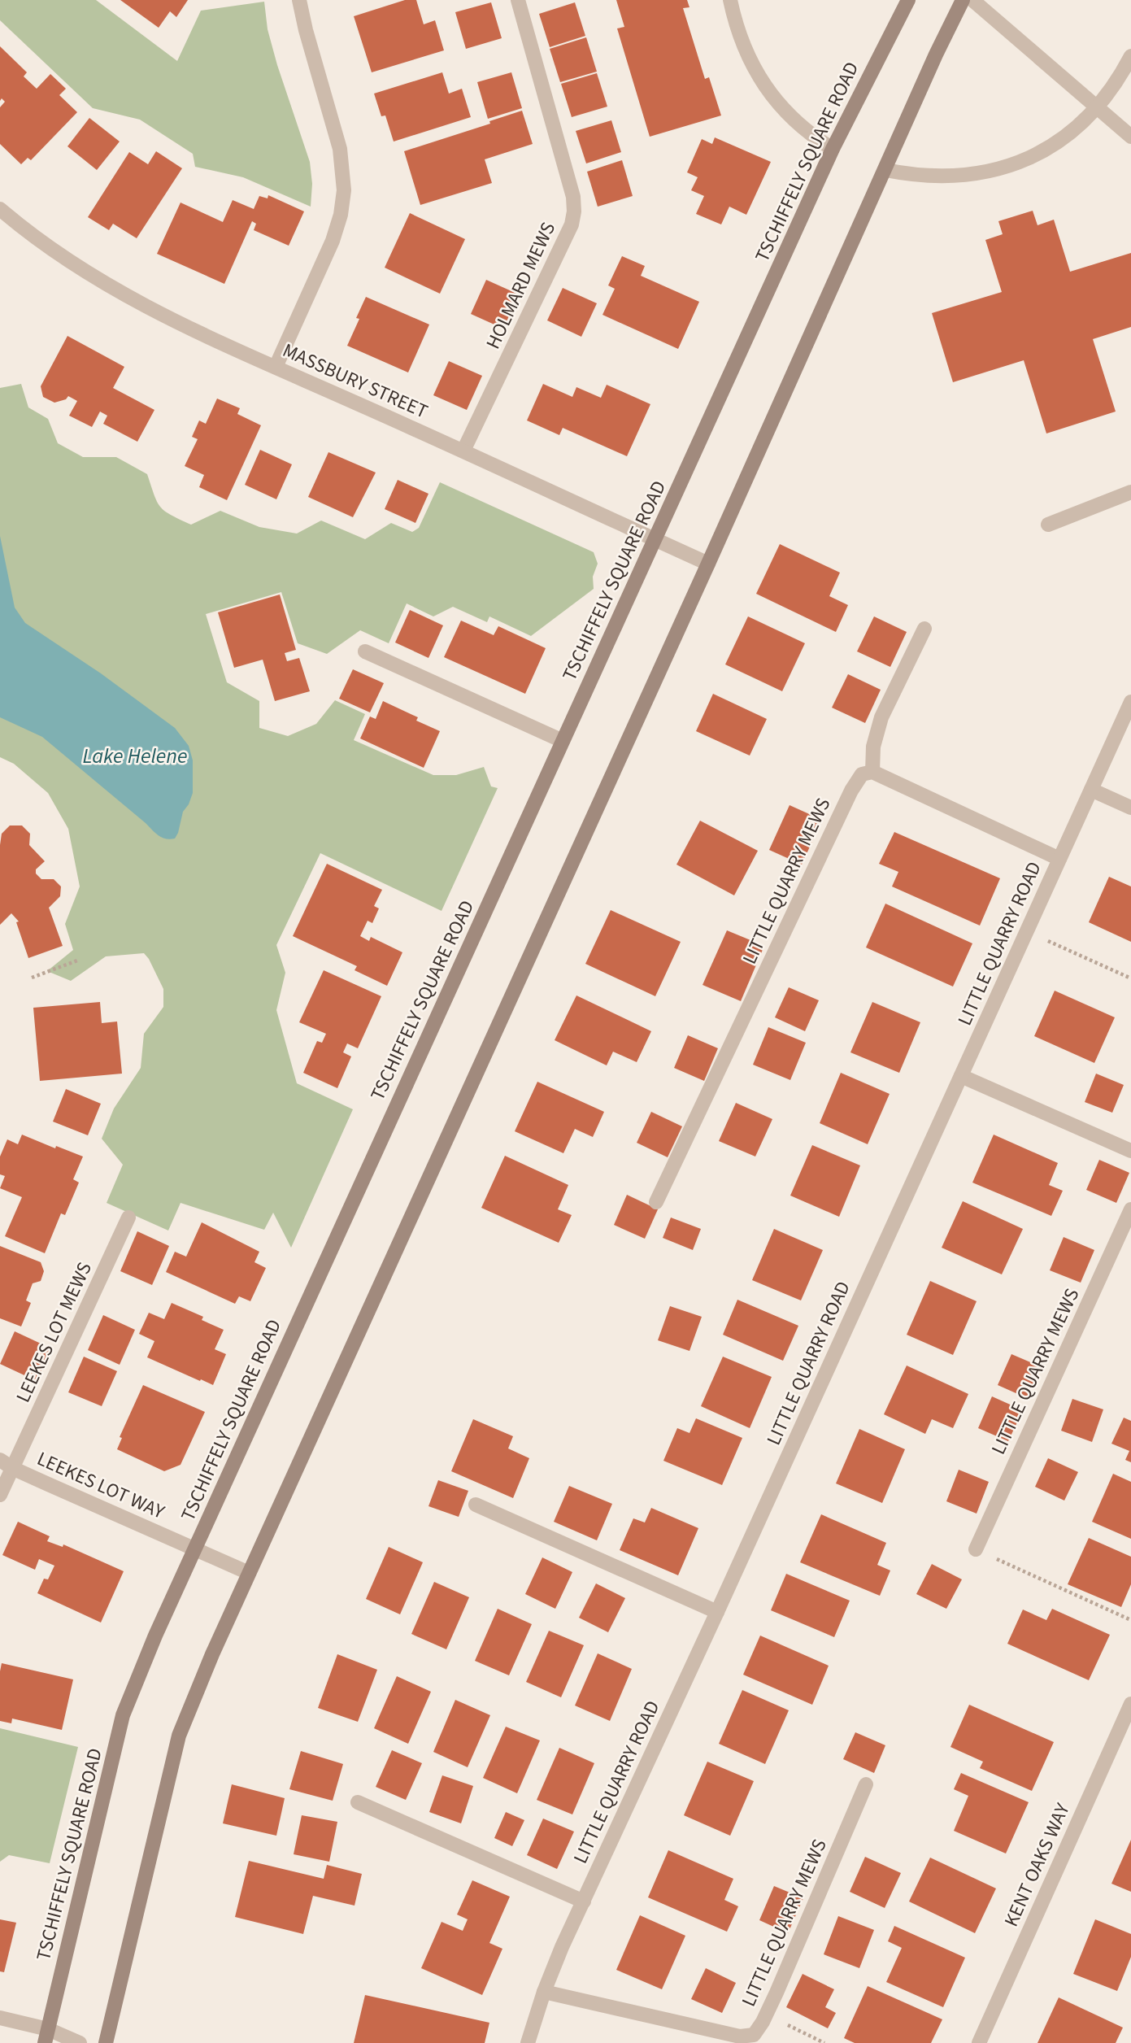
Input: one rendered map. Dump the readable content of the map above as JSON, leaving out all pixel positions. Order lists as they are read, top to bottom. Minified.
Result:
{"streets":{"street":["TSCHIFFELY SQUARE ROAD","HOLMARD MEWS","MASSBURY STREET","LITTLE QUARRY MEWS","LITTLE QUARRY ROAD","LEEKES LOT MEWS","LEEKES LOT WAY","KENT OAKS WAY"]},"crossings":[["TSCHIFFELY SQUARE ROAD","MASSBURY STREET"],["TSCHIFFELY SQUARE ROAD","LEEKES LOT WAY"],["HOLMARD MEWS","MASSBURY STREET"],["LITTLE QUARRY MEWS","LITTLE QUARRY ROAD"],["LEEKES LOT MEWS","LEEKES LOT WAY"]],"water":["Lake Helene"]}
